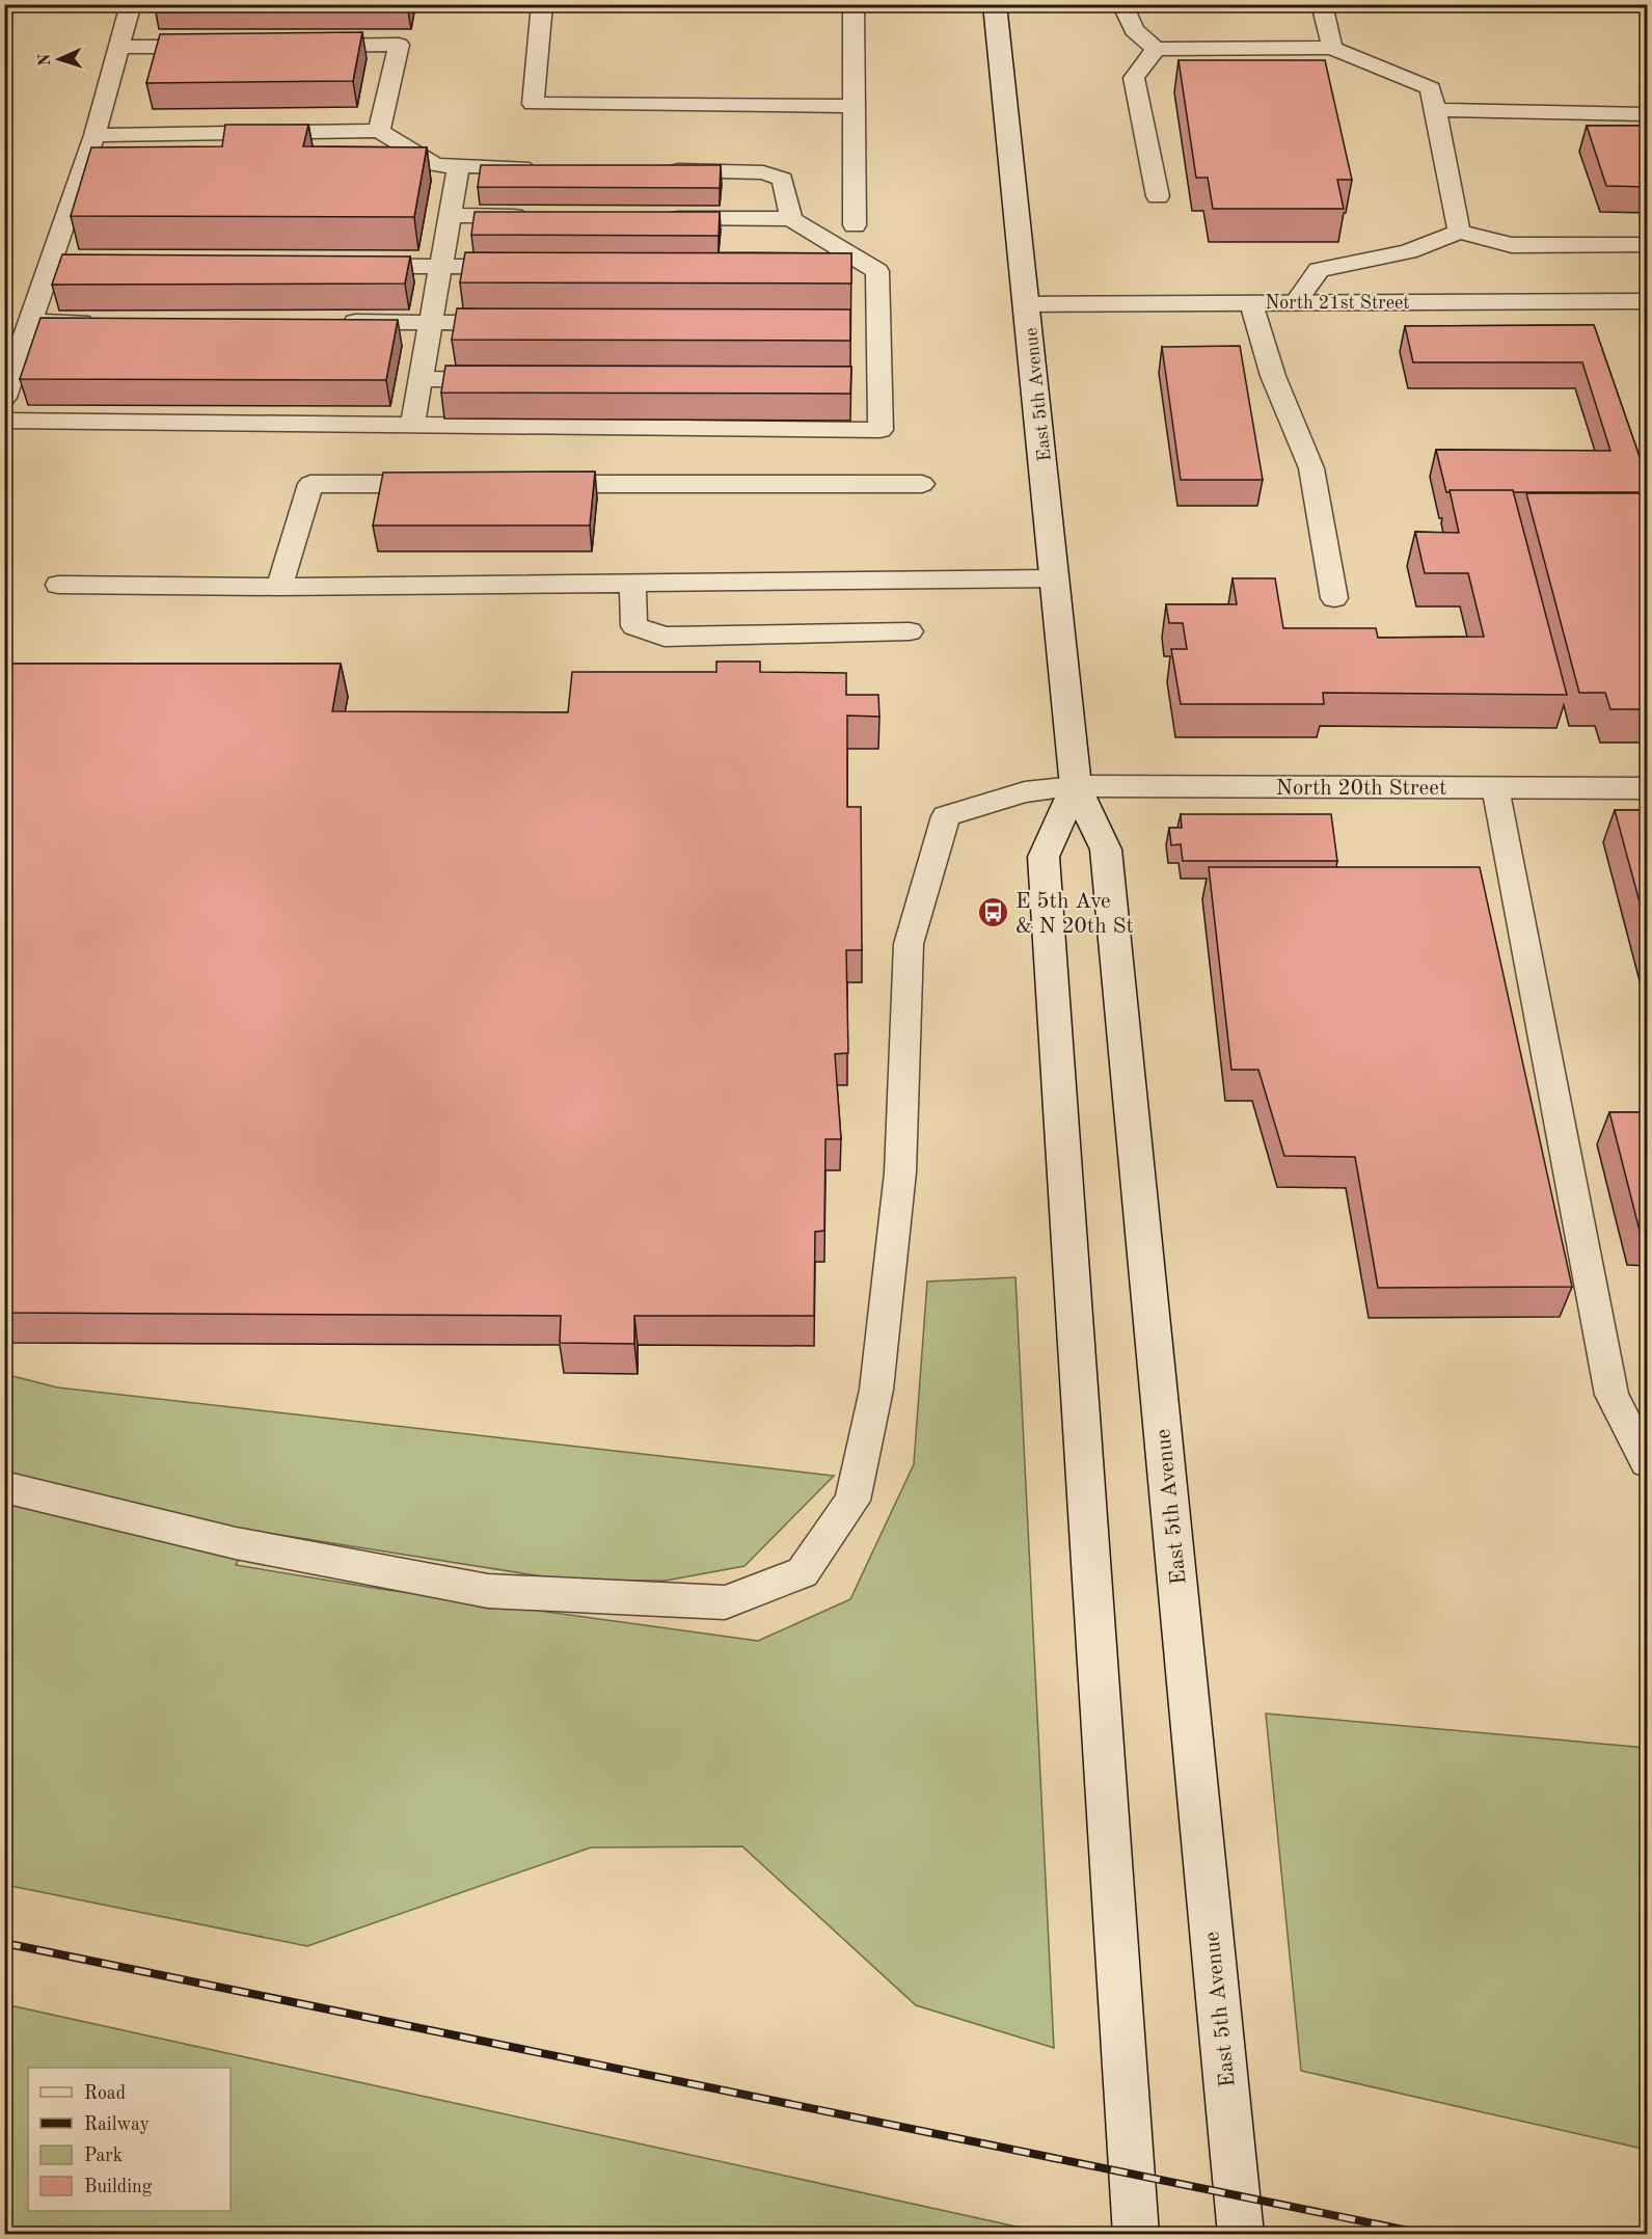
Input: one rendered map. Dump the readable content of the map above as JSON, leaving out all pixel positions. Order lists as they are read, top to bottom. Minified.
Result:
{"streets":{"main road":["North 21st Street","East 5th Avenue","North 20th Street"]},"crossings":[["North 21st Street","East 5th Avenue"],["East 5th Avenue","North 20th Street"]],"places":{"bus stop":["E 5th Ave & N 20th St"]},"legend":["Road","Railway","Park","Building"],"north":"left"}
